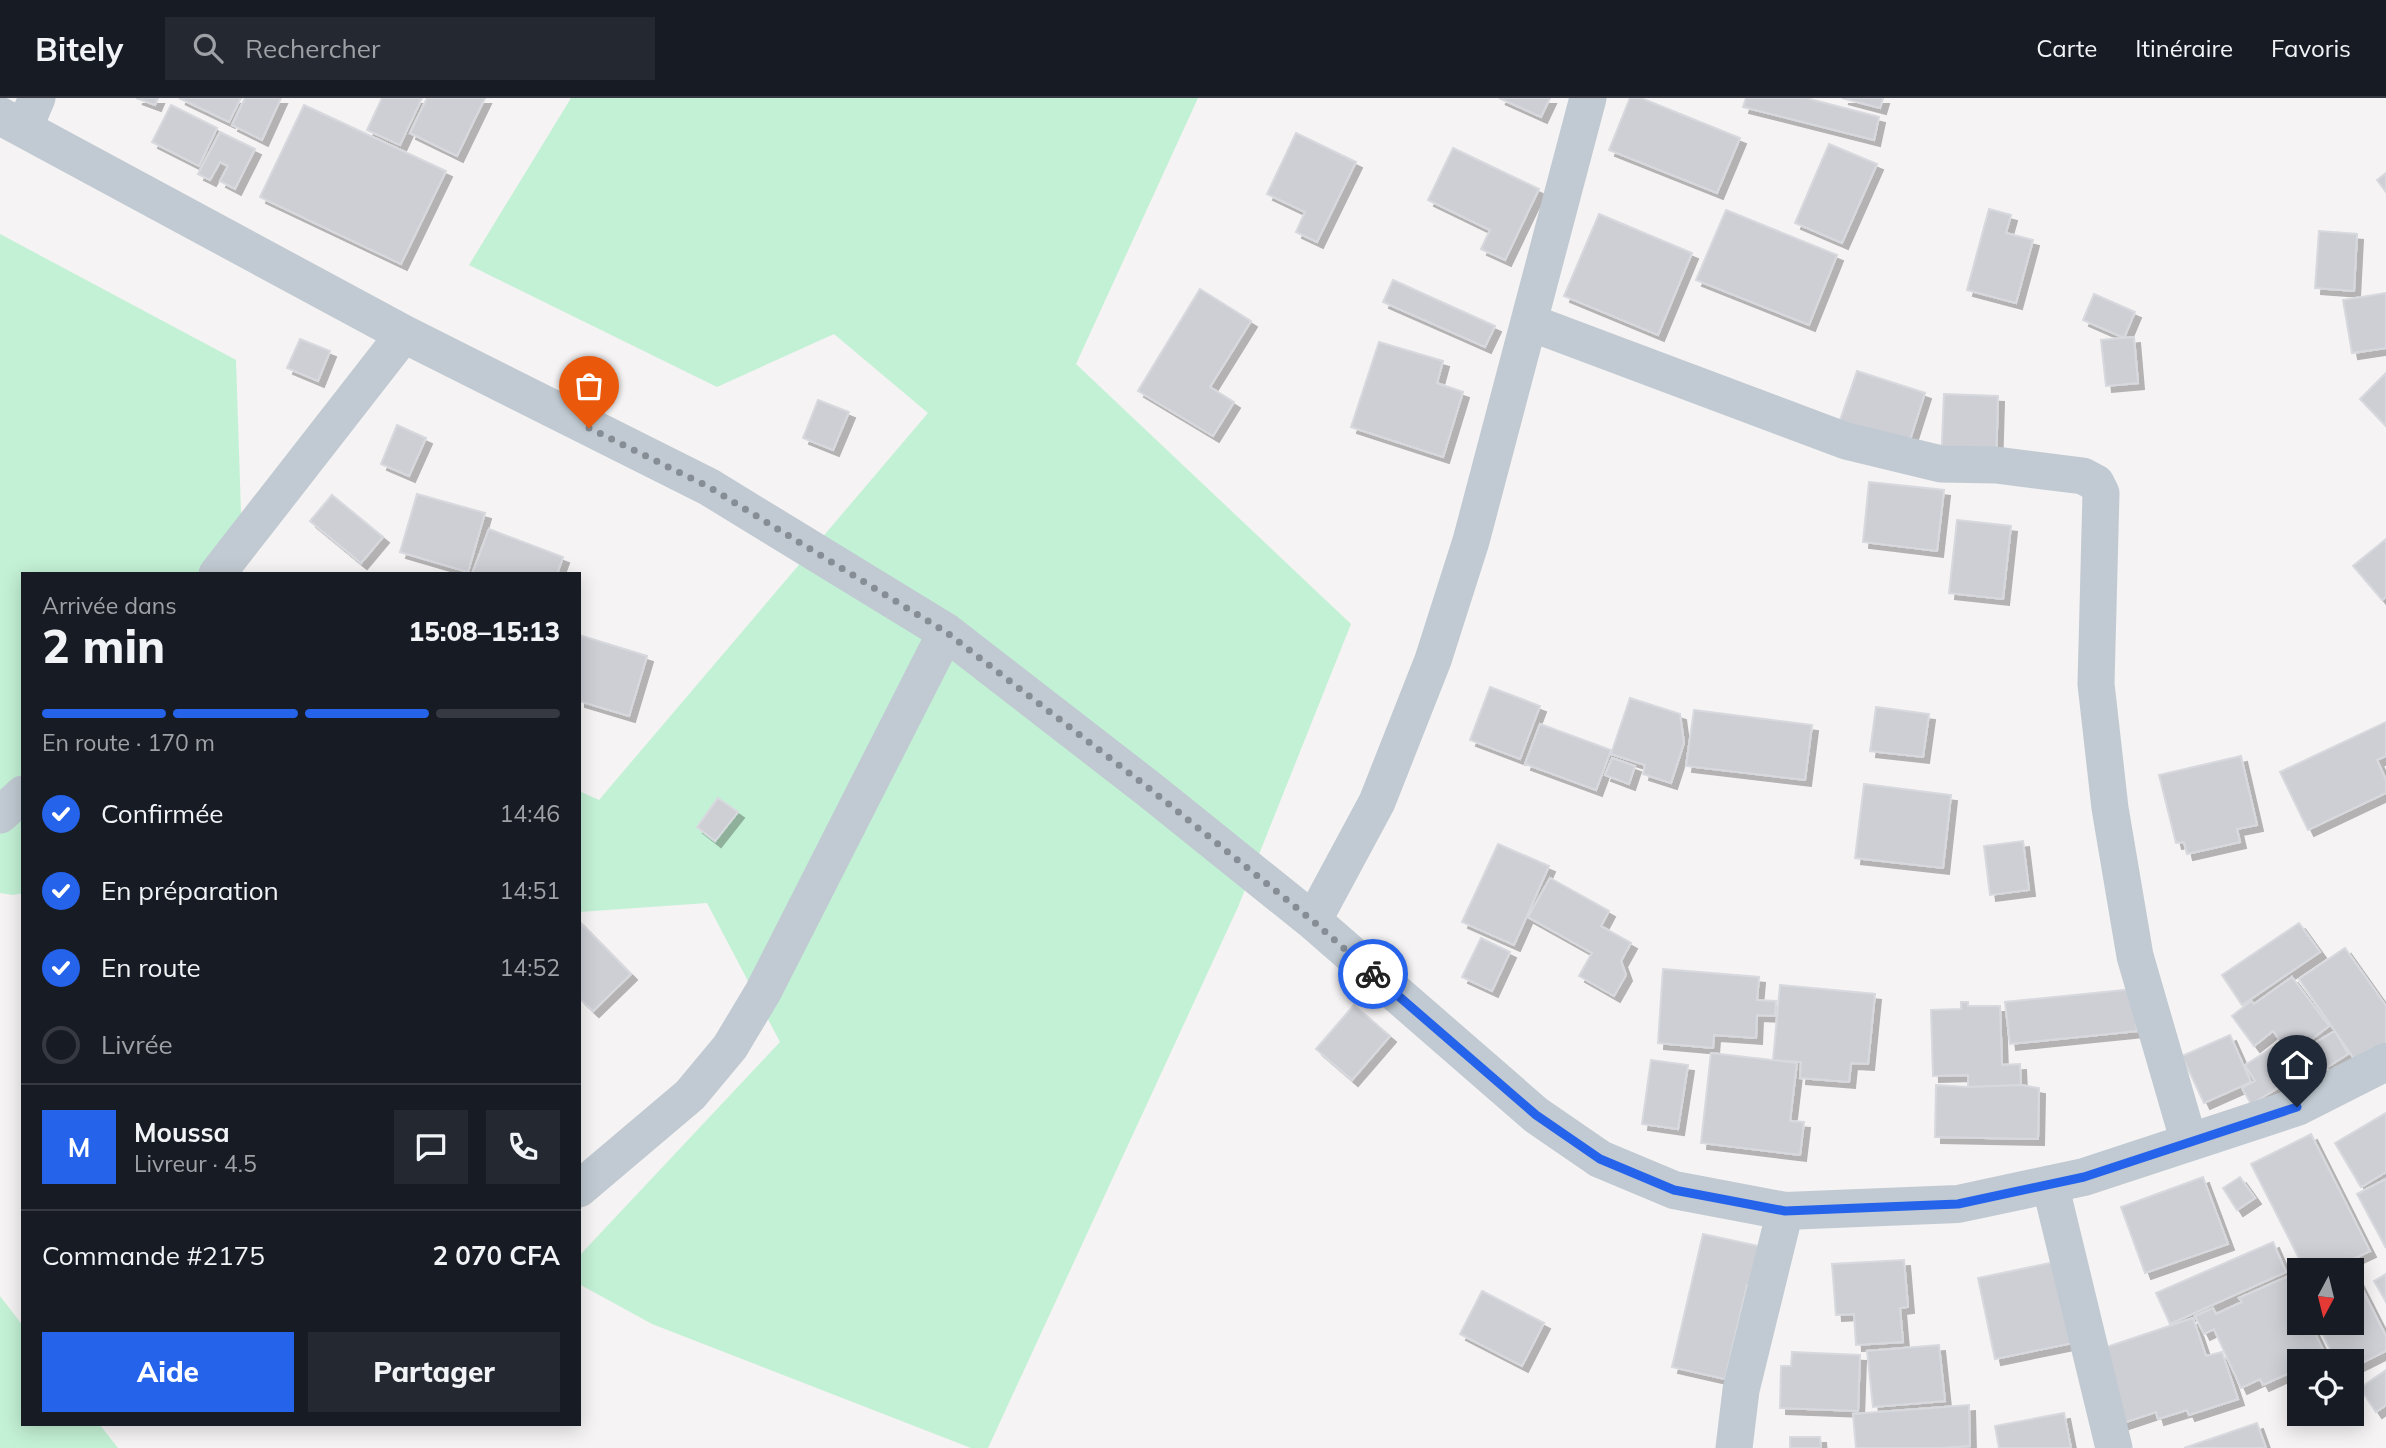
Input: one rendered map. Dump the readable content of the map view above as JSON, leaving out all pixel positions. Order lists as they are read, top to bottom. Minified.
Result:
{"north":"bottom","page":{"header":"Bitely","search":"Rechercher","nav":["Carte","Itinéraire","Favoris"],"heading":["2 min","Arrivée dans","15:08–15:13"],"panel":["Moussa","Livreur · 4.5","Commande #2175","2 070 CFA"],"bar":"En route · 170 m","list":[["Confirmée","14:46"],["En préparation","14:51"],["En route","14:52"],"Livrée"],"round":"M","buttons":["Aide","Partager"]}}
